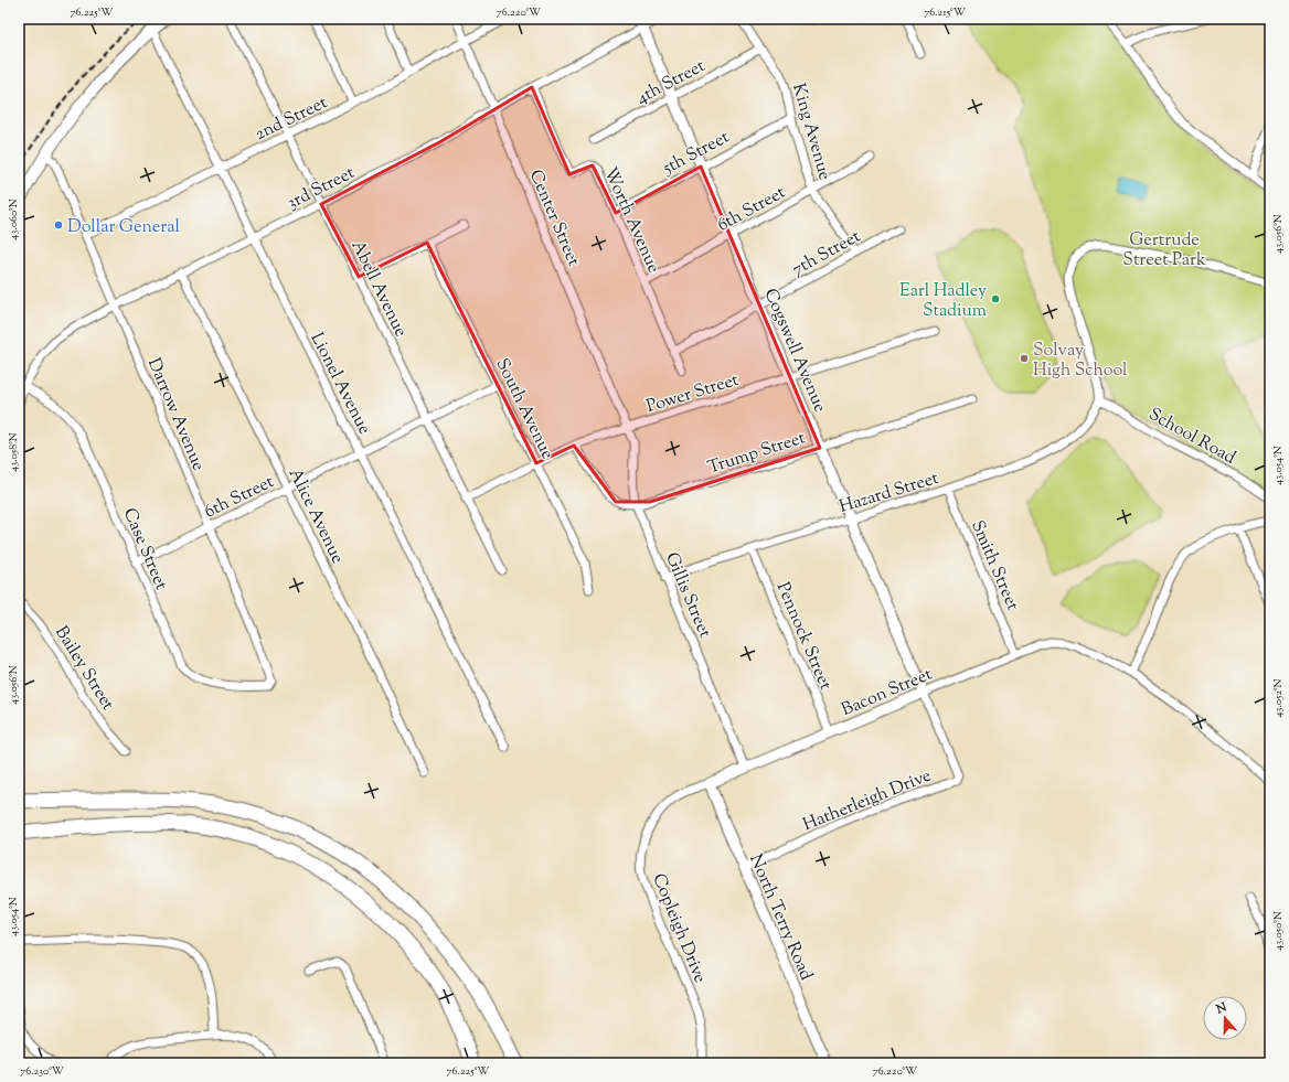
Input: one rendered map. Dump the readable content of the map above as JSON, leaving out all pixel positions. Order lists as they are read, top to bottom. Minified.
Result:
{"streets":{"street":["4th Street","2nd Street","King Avenue","5th Street","3rd Street","6th Street","Center Street","Worth Avenue","7th Street","Abell Avenue","Cogswell Avenue","Lionel Avenue","Power Street","South Avenue","Darrow Avenue","School Road","Trump Street","Hazard Street","Alice Avenue","Case Street","Smith Street","Gillis Street","Pennock Street","Bailey Street","Bacon Street","Hatherleigh Drive","North Terry Road","Copleigh Drive"]},"crossings":[["4th Street","King Avenue"],["4th Street","Cogswell Avenue"],["2nd Street","Center Street"],["2nd Street","Abell Avenue"],["2nd Street","Lionel Avenue"],["2nd Street","Darrow Avenue"],["King Avenue","5th Street"],["King Avenue","6th Street"],["King Avenue","7th Street"],["5th Street","Worth Avenue"],["5th Street","Cogswell Avenue"],["3rd Street","Center Street"],["3rd Street","Worth Avenue"],["3rd Street","Abell Avenue"],["3rd Street","Cogswell Avenue"],["3rd Street","Lionel Avenue"],["3rd Street","Darrow Avenue"],["3rd Street","Alice Avenue"],["3rd Street","Case Street"],["6th Street","Worth Avenue"],["6th Street","Abell Avenue"],["6th Street","Cogswell Avenue"],["6th Street","Lionel Avenue"],["6th Street","South Avenue"],["6th Street","Darrow Avenue"],["6th Street","Alice Avenue"],["6th Street","Case Street"],["Center Street","Power Street"],["Center Street","Gillis Street"],["Worth Avenue","7th Street"],["7th Street","Cogswell Avenue"],["Abell Avenue","Power Street"],["Cogswell Avenue","Power Street"],["Cogswell Avenue","Trump Street"],["Cogswell Avenue","Hazard Street"],["Cogswell Avenue","Bacon Street"],["Cogswell Avenue","Hatherleigh Drive"],["Power Street","South Avenue"],["Power Street","Trump Street"],["Power Street","Gillis Street"],["Darrow Avenue","Case Street"],["School Road","Hazard Street"],["Trump Street","Gillis Street"],["Hazard Street","Smith Street"],["Hazard Street","Gillis Street"],["Hazard Street","Pennock Street"],["Smith Street","Bacon Street"],["Gillis Street","Bacon Street"],["Pennock Street","Bacon Street"],["Bacon Street","Hatherleigh Drive"],["Bacon Street","North Terry Road"],["Bacon Street","Copleigh Drive"],["Hatherleigh Drive","North Terry Road"],["North Terry Road","Copleigh Drive"]],"parks":["Gertrude Street Park"],"places":["Dollar General","Earl Hadley Stadium","Solvay High School"],"north":"top","coordinates":["76.225°W","76.220°W","76.215°W","43.060°N","43.056°N","43.058°N","43.054°N","43.052°N","43.050°N","76.230°W"]}
